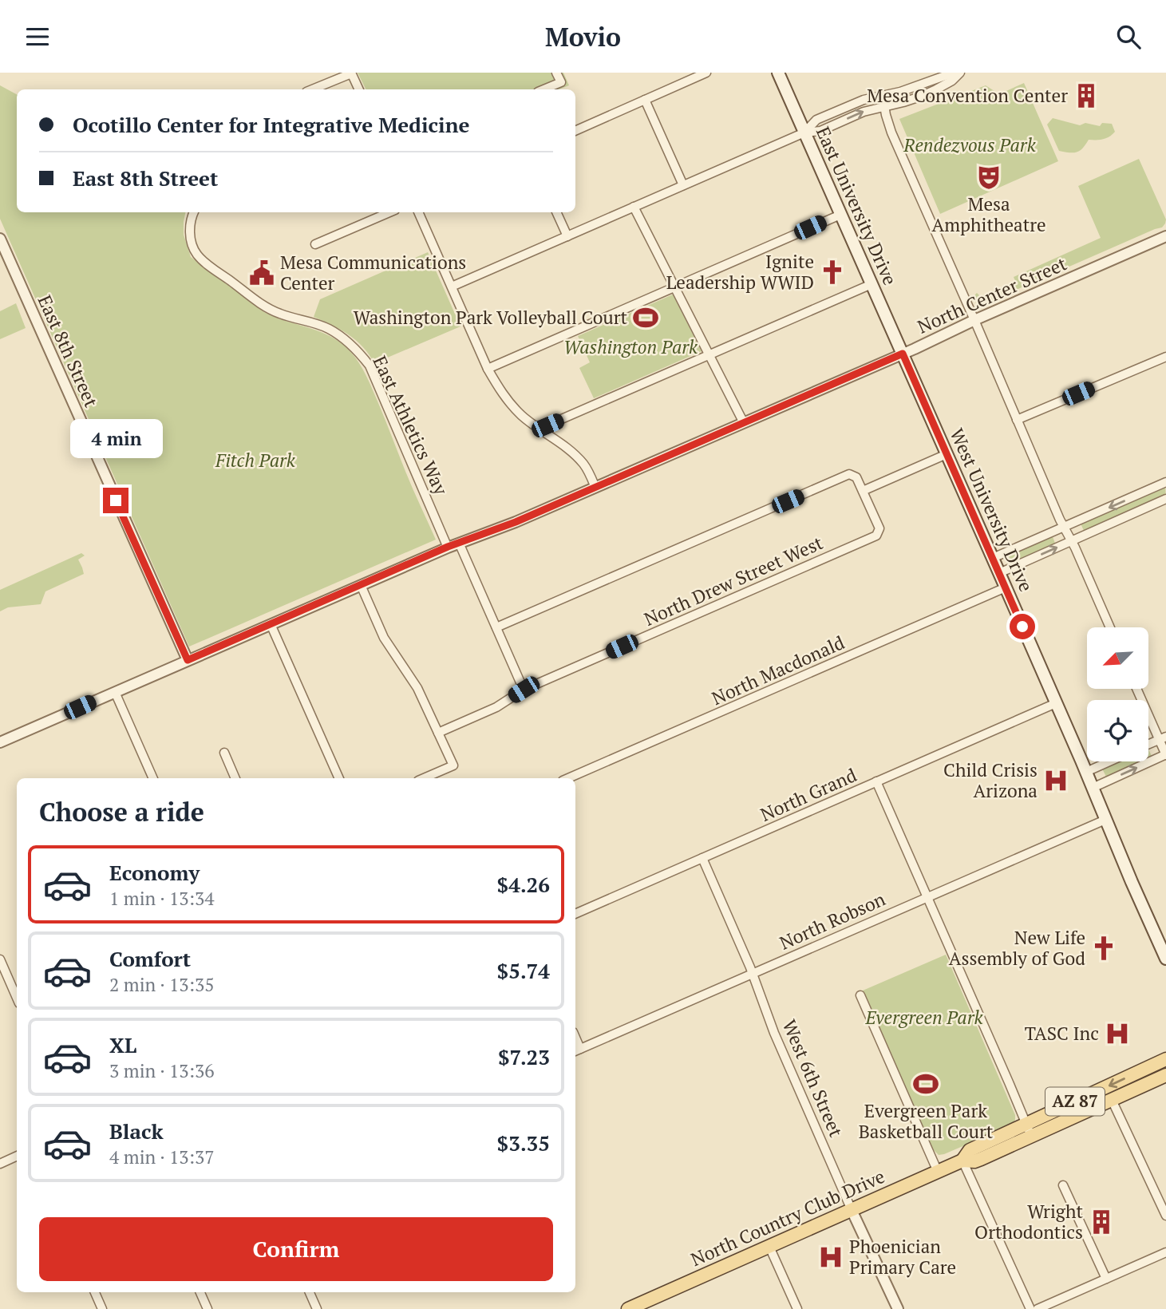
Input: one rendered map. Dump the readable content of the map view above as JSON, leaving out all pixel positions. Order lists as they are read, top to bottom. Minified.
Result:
{"streets":{"main road":["East University Drive","West University Drive","AZ 87","North Country Club Drive"],"street":["North Center Street","East 8th Street","East Athletics Way","North Drew Street West","North Macdonald","North Grand","North Robson","West 6th Street"]},"crossings":[["East University Drive","North Center Street"],["East University Drive","West University Drive"],["North Center Street","East 8th Street"],["North Center Street","East Athletics Way"],["North Center Street","West University Drive"],["West University Drive","North Macdonald"],["West University Drive","North Grand"],["West University Drive","North Robson"],["North Grand","West 6th Street"],["North Robson","West 6th Street"],["West 6th Street","North Country Club Drive"]],"parks":["Rendezvous Park","Washington Park","Fitch Park","Evergreen Park"],"places":{"building":["Mesa Convention Center","Wright Orthodontics"],"theatre":["Mesa Amphitheatre"],"church":["Ignite Leadership WWID","New Life Assembly of God"],"public building":["Mesa Communications Center"],"sports":["Washington Park Volleyball Court","Evergreen Park Basketball Court"],"hospital":["Child Crisis Arizona","TASC Inc","Phoenician Primary Care"]},"north":"bottom left","page":{"header":"Movio","banner":["Ocotillo Center for Integrative Medicine","East 8th Street"],"bubble":"4 min","heading":"Choose a ride","list":[{"name":"Economy","note":"1 min · 13:34","value":"$4.26"},{"name":"Comfort","note":"2 min · 13:35","value":"$5.74"},{"name":"XL","note":"3 min · 13:36","value":"$7.23"},{"name":"Black","note":"4 min · 13:37","value":"$3.35"}],"buttons":"Confirm"}}
